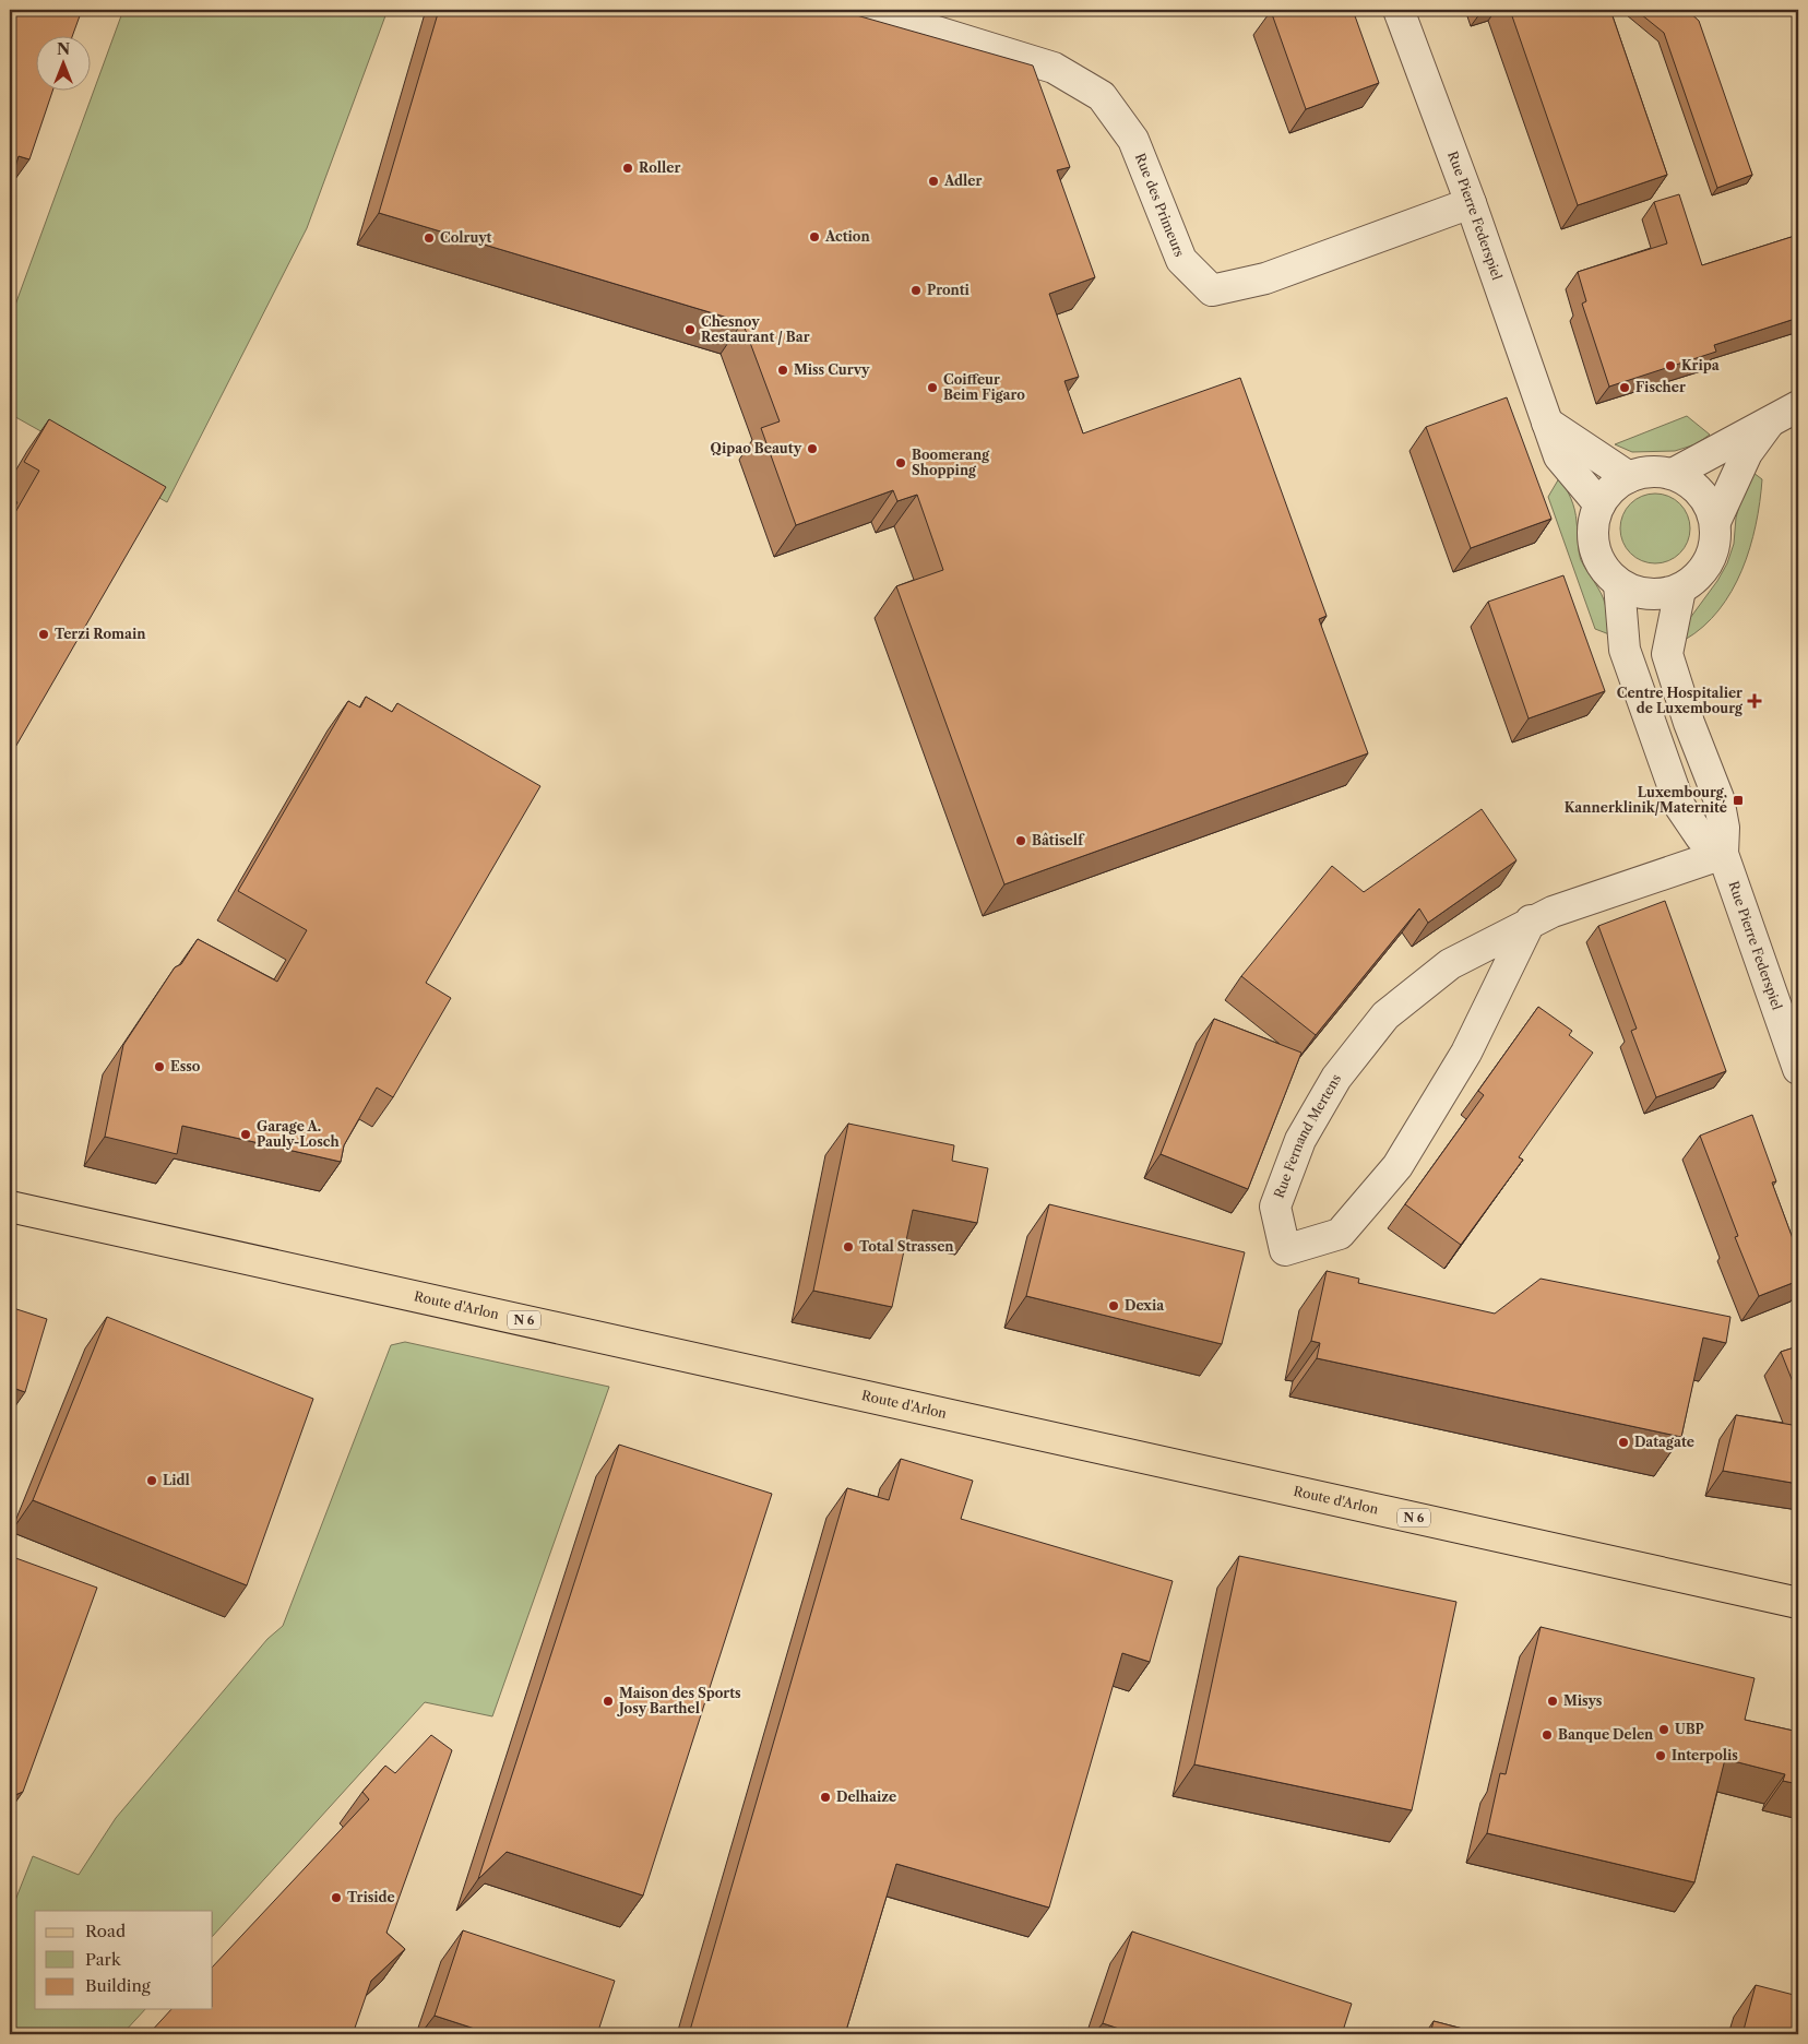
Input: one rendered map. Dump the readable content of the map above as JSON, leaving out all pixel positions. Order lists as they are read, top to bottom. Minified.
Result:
{"streets":{"main road":["Route d'Arlon","N 6"],"street":["Rue des Primeurs","Rue Pierre Federspiel","Rue Fernand Mertens"]},"crossings":[["Rue des Primeurs","Rue Pierre Federspiel"],["Rue Pierre Federspiel","Rue Fernand Mertens"]],"places":{"other":["Roller","Adler","Action","Colruyt","Pronti","Chesnoy Restaurant / Bar","Kripa","Miss Curvy","Coiffeur Beim Figaro","Fischer","Qipao Beauty","Boomerang Shopping","Terzi Romain","Bâtiself","Esso","Garage A. Pauly-Losch","Total Strassen","Dexia","Datagate","Lidl","Maison des Sports Josy Barthel","Misys","UBP","Banque Delen","Interpolis","Delhaize","Triside"],"health":["Centre Hospitalier de Luxembourg"],"transit":["Luxembourg, Kannerklinik/Maternité"]},"legend":["Road","Park","Building"],"north":"top"}
